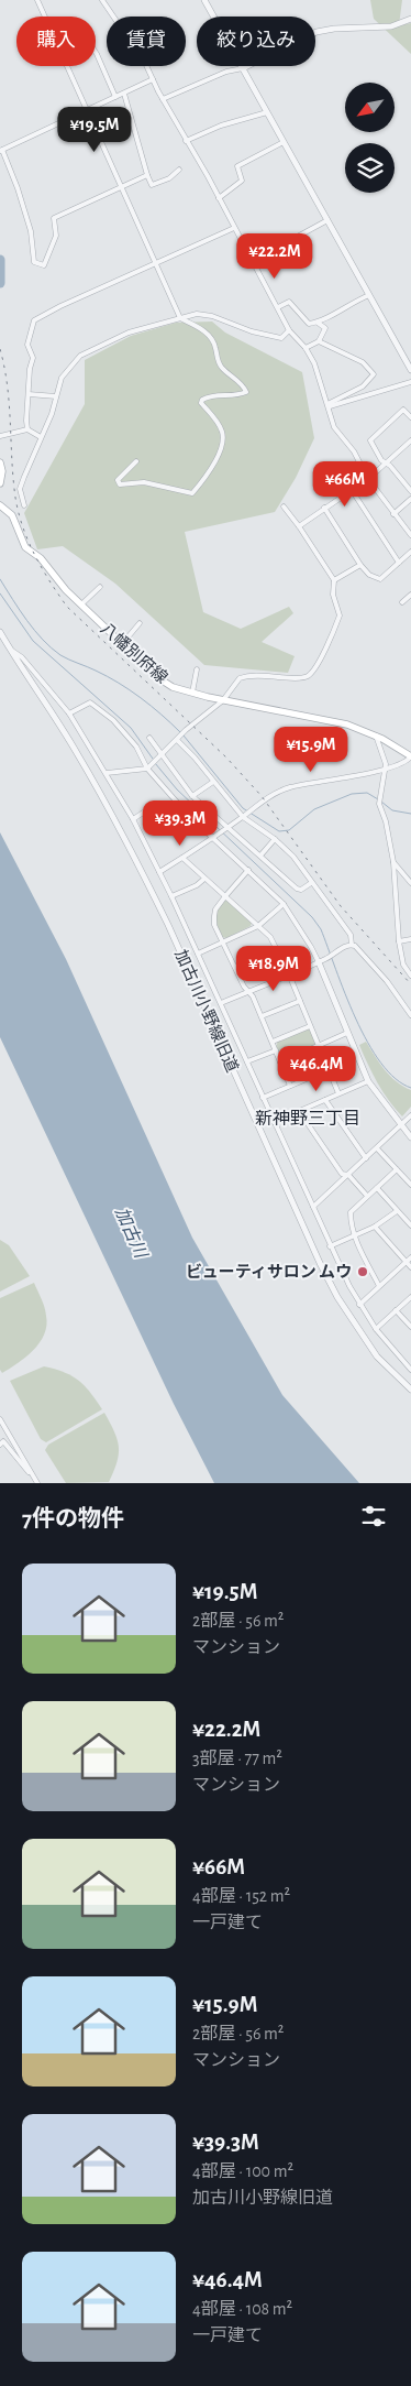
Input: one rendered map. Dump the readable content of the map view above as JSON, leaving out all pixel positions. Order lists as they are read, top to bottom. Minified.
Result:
{"streets":{"main road":["八幡別府線"],"street":["加古川小野線旧道"]},"districts":["新神野三丁目"],"water":["加古川"],"places":["ビューティサロン ムウ"],"north":"bottom left","page":{"chip":["購入","賃貸","絞り込み"],"price":["¥19.5M","¥22.2M","¥66M","¥15.9M","¥39.3M","¥18.9M","¥46.4M"],"heading":"7件の物件","list":[{"name":"¥19.5M","note":"2部屋 · 56 m² · マンション"},{"name":"¥22.2M","note":"3部屋 · 77 m² · マンション"},{"name":"¥66M","note":"4部屋 · 152 m² · 一戸建て"},{"name":"¥15.9M","note":"2部屋 · 56 m² · マンション"},{"name":"¥39.3M","note":"4部屋 · 100 m² · 加古川小野線旧道"},{"name":"¥46.4M","note":"4部屋 · 108 m² · 一戸建て"}]}}
